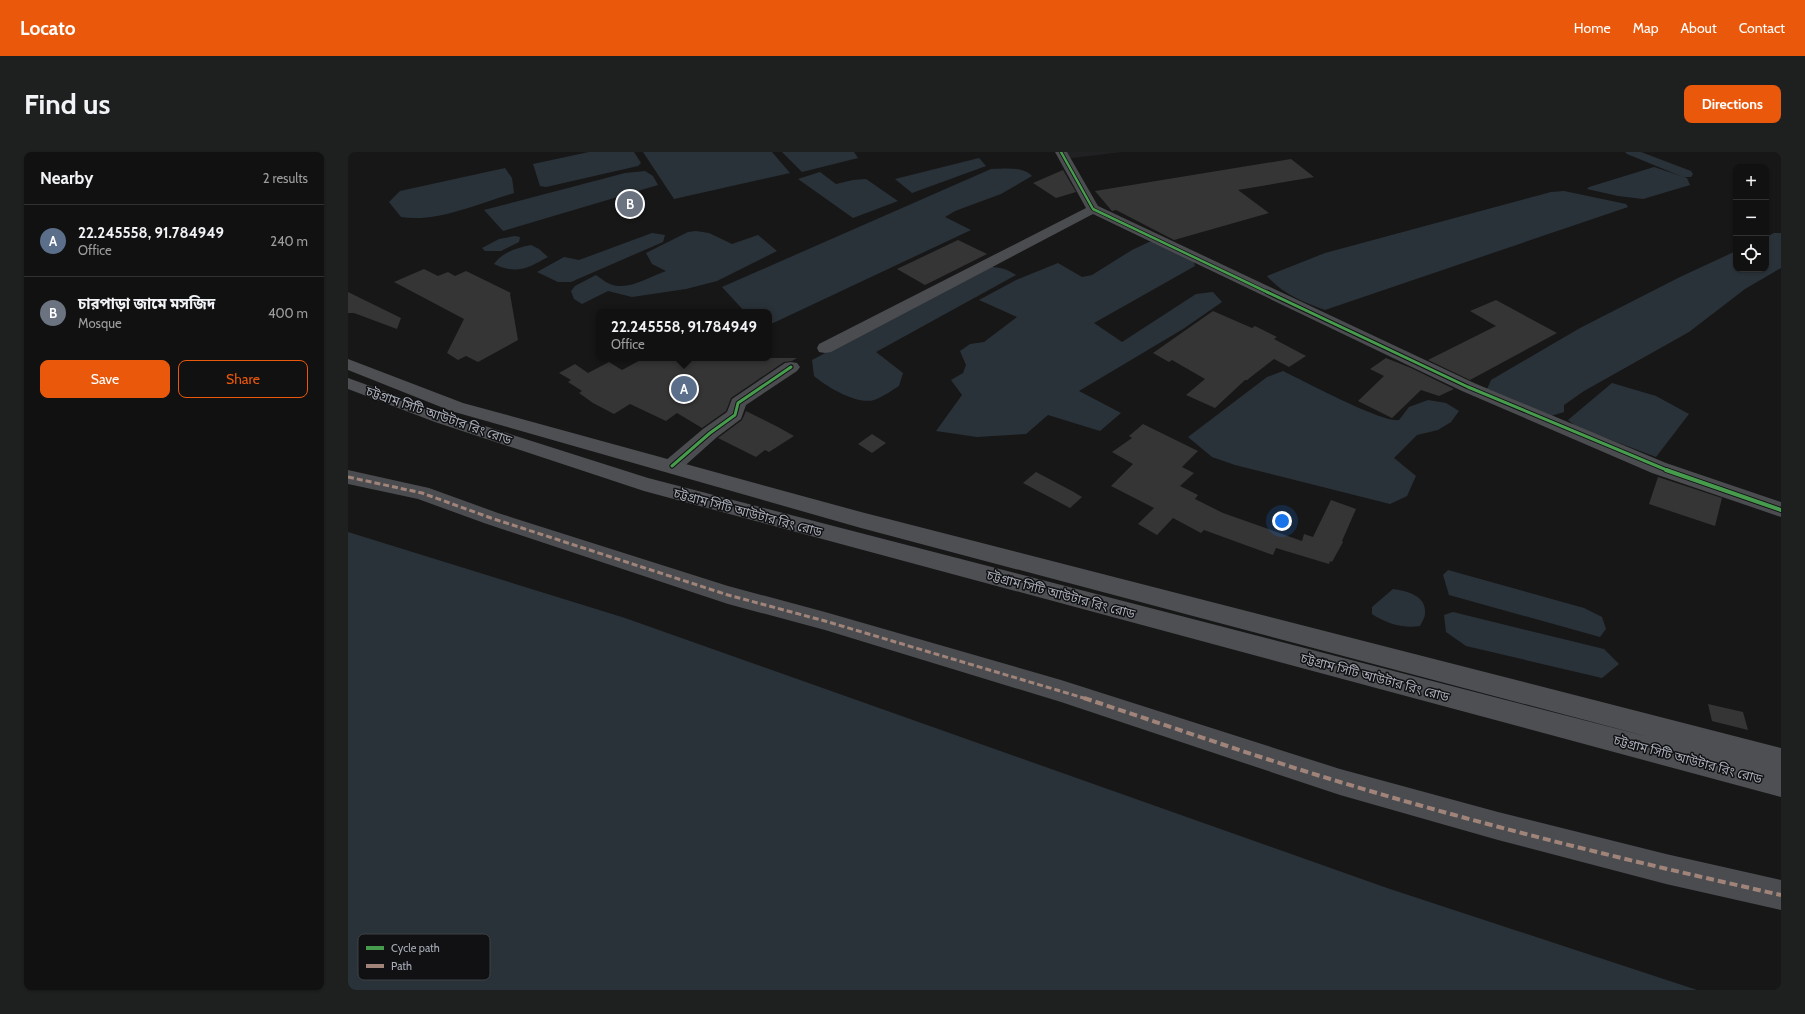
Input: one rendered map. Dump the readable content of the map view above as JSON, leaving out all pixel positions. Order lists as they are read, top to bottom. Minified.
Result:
{"streets":{"main road":["চট্টগ্রাম সিটি আউটার রিং রোড"]},"legend":["Cycle path","Path"],"page":{"header":"Locato","nav":["Home","Map","About","Contact"],"buttons":["Directions",["Save","Share"]],"title":"Find us","heading":["Nearby","2 results"],"map_buttons":["+","−"],"pins":["B","A"],"list":[{"mark":"A","name":"22.245558, 91.784949","note":"Office","value":"240 m"},{"mark":"B","name":"চারপাড়া জামে মসজিদ","note":"Mosque","value":"400 m"}],"popup":["22.245558, 91.784949","Office"]}}
